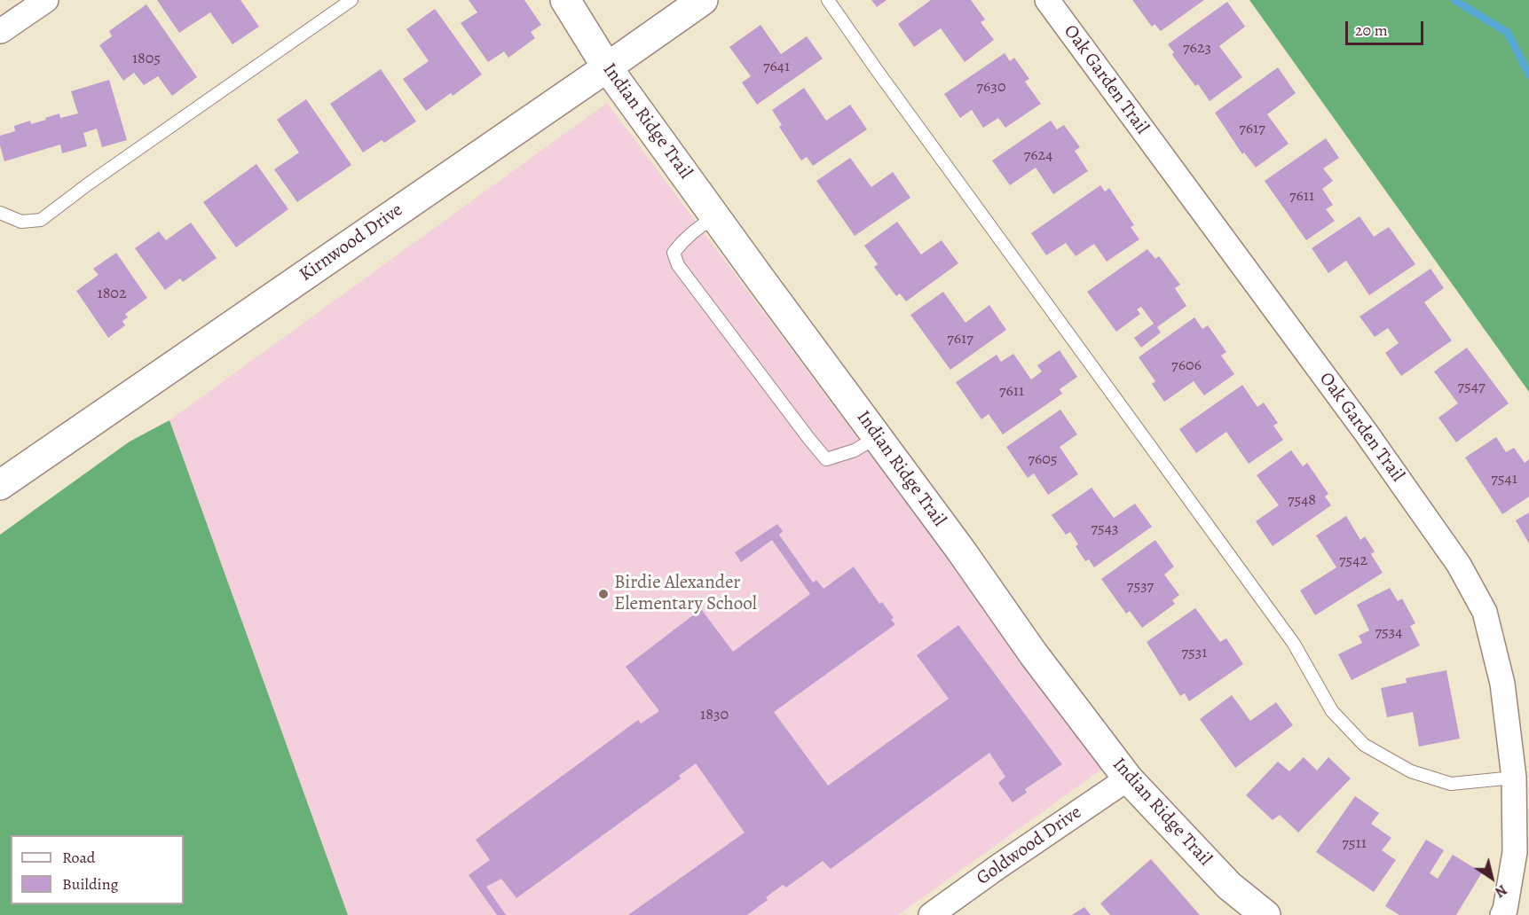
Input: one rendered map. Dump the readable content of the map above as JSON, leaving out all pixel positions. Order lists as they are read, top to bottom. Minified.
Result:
{"streets":{"street":["Oak Garden Trail","Indian Ridge Trail","Kirnwood Drive","Goldwood Drive"]},"crossings":[["Indian Ridge Trail","Kirnwood Drive"],["Indian Ridge Trail","Goldwood Drive"]],"places":["Birdie Alexander Elementary School"],"house_numbers":["7623","1805","7641","7630","7617","7624","7611","1802","7617","7606","7547","7611","7605","7541","7548","7543","7542","7537","7534","7531","1830","7511"],"legend":["Road","Building"],"scale_bar":"20 m","north":"bottom right"}
